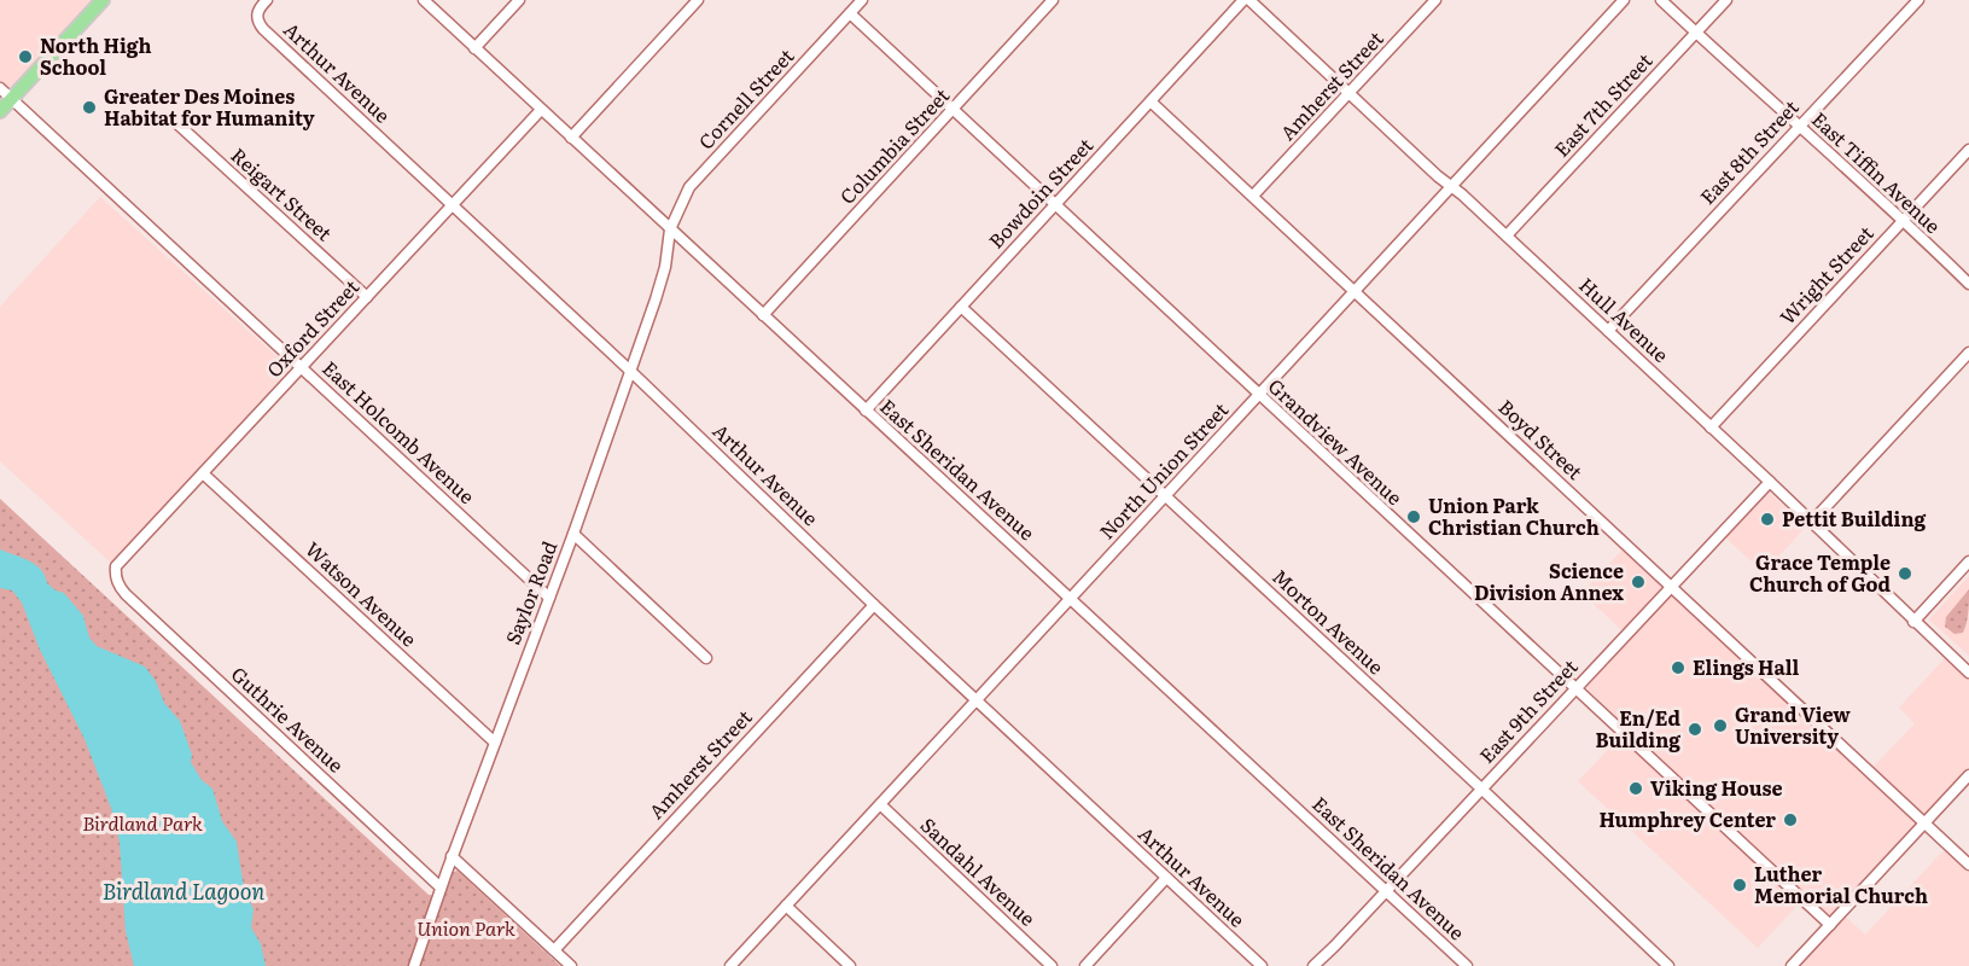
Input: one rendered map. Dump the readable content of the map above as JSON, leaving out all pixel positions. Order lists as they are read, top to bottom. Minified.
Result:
{"streets":{"street":["Arthur Avenue","Amherst Street","Cornell Street","East 7th Street","Columbia Street","East 8th Street","East Tiffin Avenue","Bowdoin Street","Reigart Street","Wright Street","Hull Avenue","Oxford Street","East Holcomb Avenue","Boyd Street","Grandview Avenue","East Sheridan Avenue","North Union Street","Saylor Road","Watson Avenue","Morton Avenue","East 9th Street","Guthrie Avenue","Sandahl Avenue"]},"crossings":[["Arthur Avenue","Amherst Street"],["Arthur Avenue","Oxford Street"],["Arthur Avenue","North Union Street"],["Arthur Avenue","Saylor Road"],["Amherst Street","Hull Avenue"],["Amherst Street","Boyd Street"],["Cornell Street","Grandview Avenue"],["Cornell Street","East Sheridan Avenue"],["Cornell Street","Saylor Road"],["East 7th Street","East Tiffin Avenue"],["East 7th Street","Hull Avenue"],["Columbia Street","Grandview Avenue"],["Columbia Street","East Sheridan Avenue"],["East 8th Street","East Tiffin Avenue"],["East 8th Street","Hull Avenue"],["East Tiffin Avenue","Wright Street"],["Bowdoin Street","Boyd Street"],["Bowdoin Street","Grandview Avenue"],["Bowdoin Street","East Sheridan Avenue"],["Bowdoin Street","Morton Avenue"],["Reigart Street","Oxford Street"],["Wright Street","Hull Avenue"],["Hull Avenue","North Union Street"],["Hull Avenue","East 9th Street"],["Oxford Street","East Holcomb Avenue"],["Oxford Street","East Sheridan Avenue"],["Oxford Street","Watson Avenue"],["Oxford Street","Guthrie Avenue"],["East Holcomb Avenue","Saylor Road"],["Boyd Street","North Union Street"],["Boyd Street","East 9th Street"],["Grandview Avenue","North Union Street"],["Grandview Avenue","East 9th Street"],["East Sheridan Avenue","North Union Street"],["East Sheridan Avenue","Saylor Road"],["East Sheridan Avenue","East 9th Street"],["North Union Street","Morton Avenue"],["North Union Street","Sandahl Avenue"],["Saylor Road","Watson Avenue"],["Saylor Road","Guthrie Avenue"],["Morton Avenue","East 9th Street"]],"water":["Birdland Lagoon"],"parks":["Birdland Park","Union Park"],"places":["North High School","Greater Des Moines Habitat for Humanity","Union Park Christian Church","Pettit Building","Grace Temple Church of God","Science Division Annex","Elings Hall","Grand View University","En/Ed Building","Viking House","Humphrey Center","Luther Memorial Church"]}
